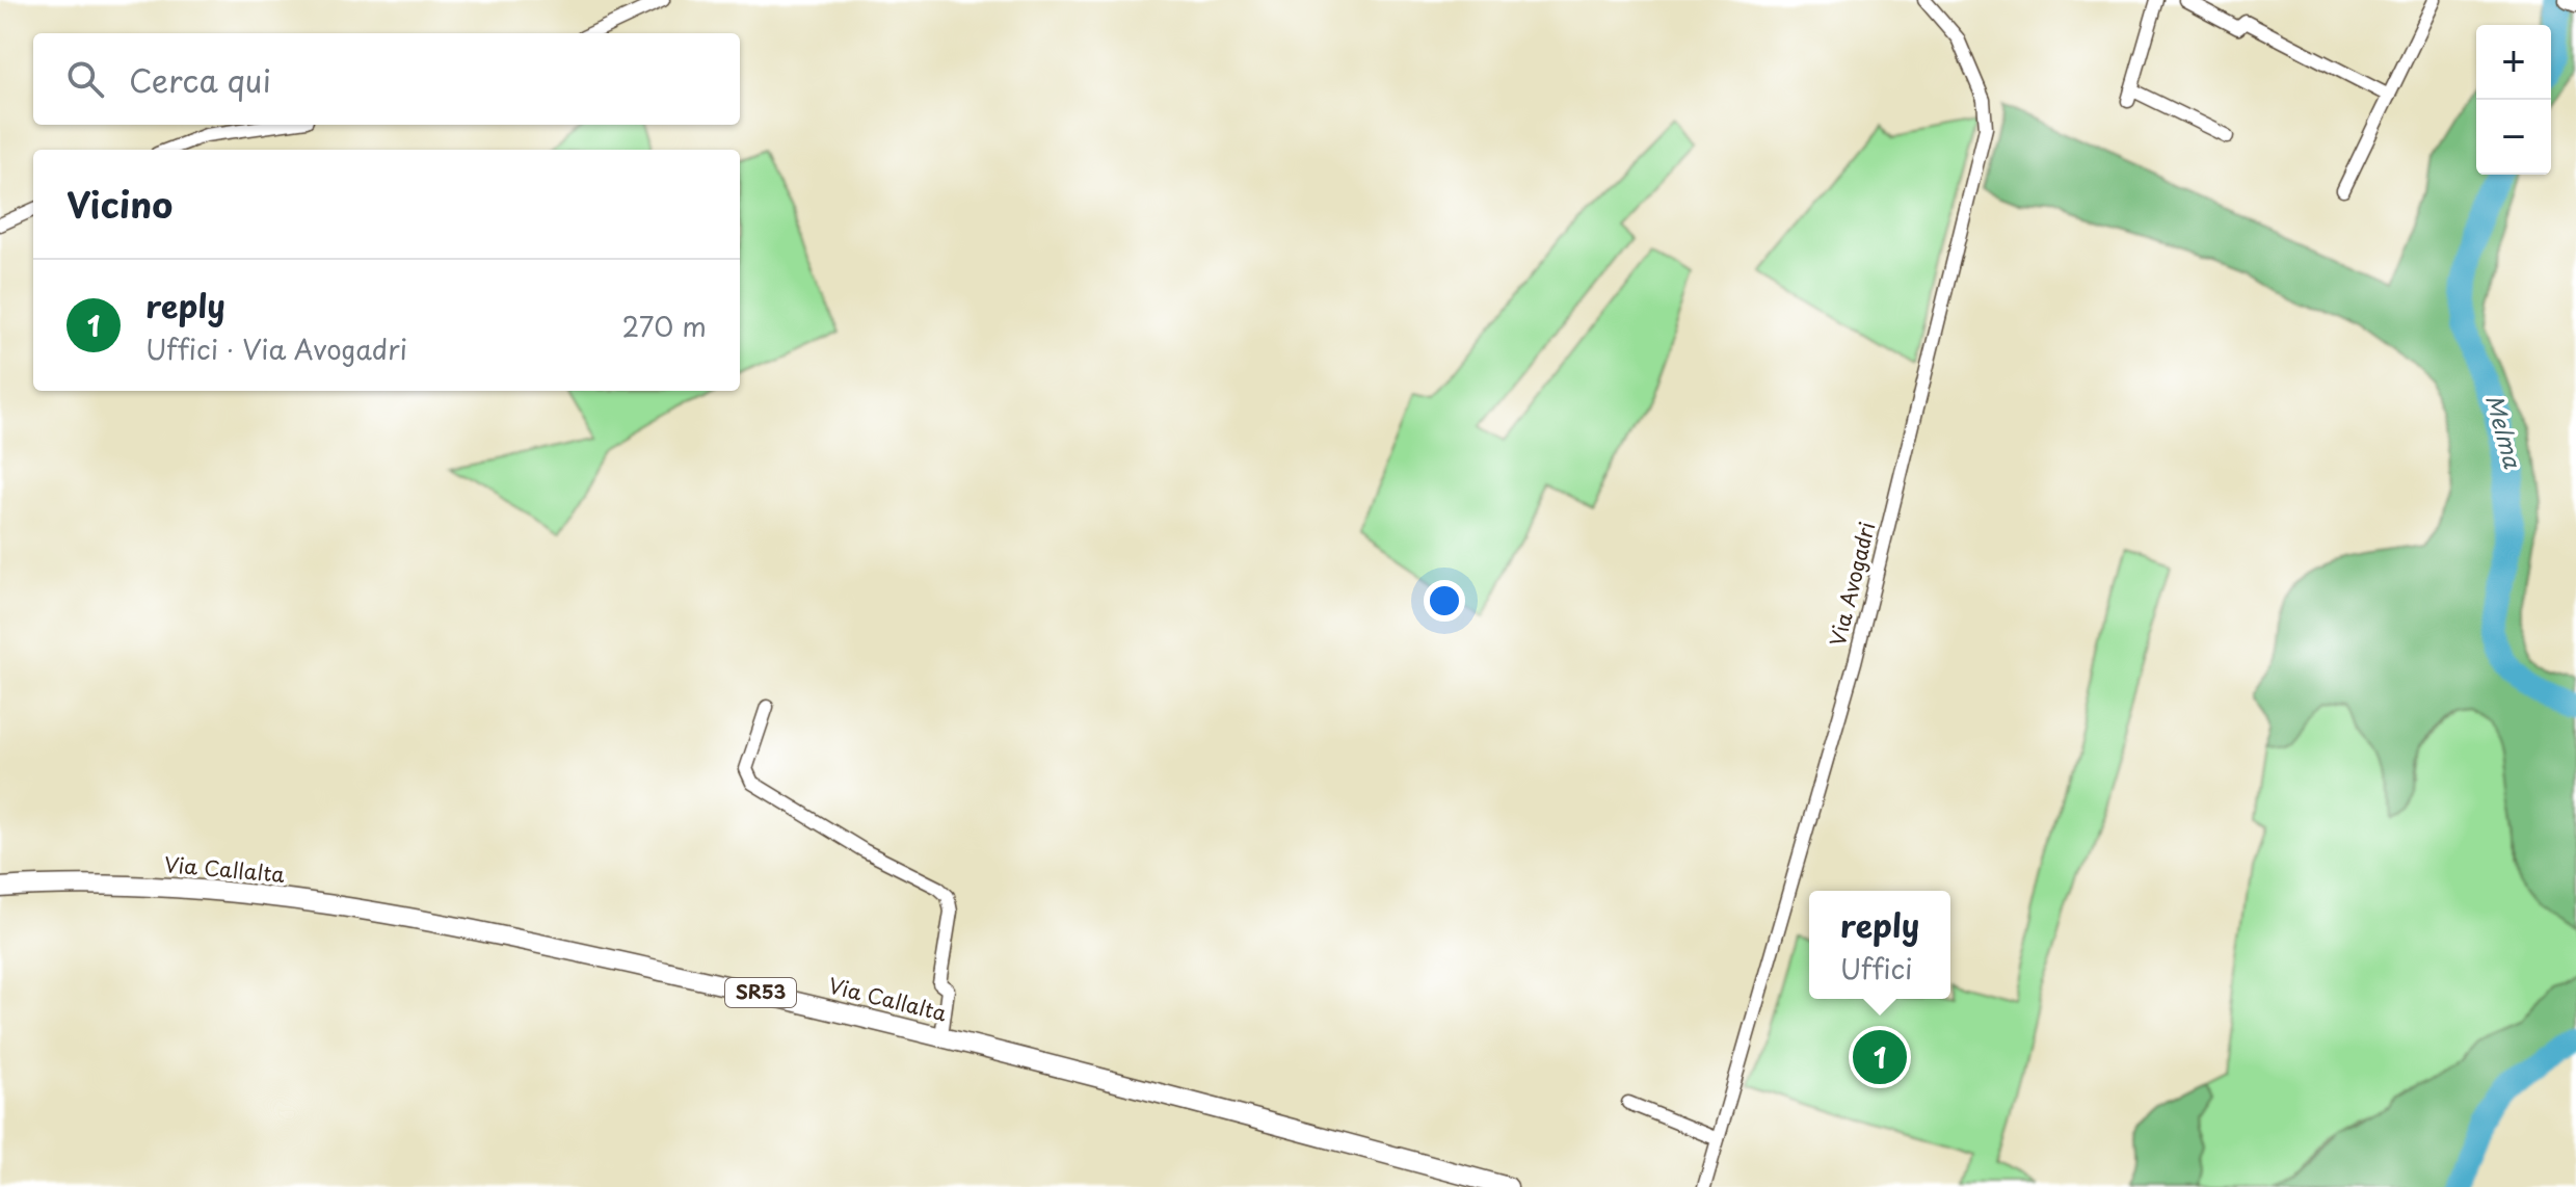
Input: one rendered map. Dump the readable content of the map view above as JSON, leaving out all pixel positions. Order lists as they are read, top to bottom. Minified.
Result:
{"streets":{"main road":["Via Callalta","SR53"],"street":["Via Avogadri"]},"water":["Melma"],"page":{"map_buttons":["+","−"],"search":"Cerca qui","heading":"Vicino","list":[{"mark":"1","name":"reply","note":"Uffici · Via Avogadri","value":"270 m"}],"popup":["reply","Uffici"],"pins":"1"}}
